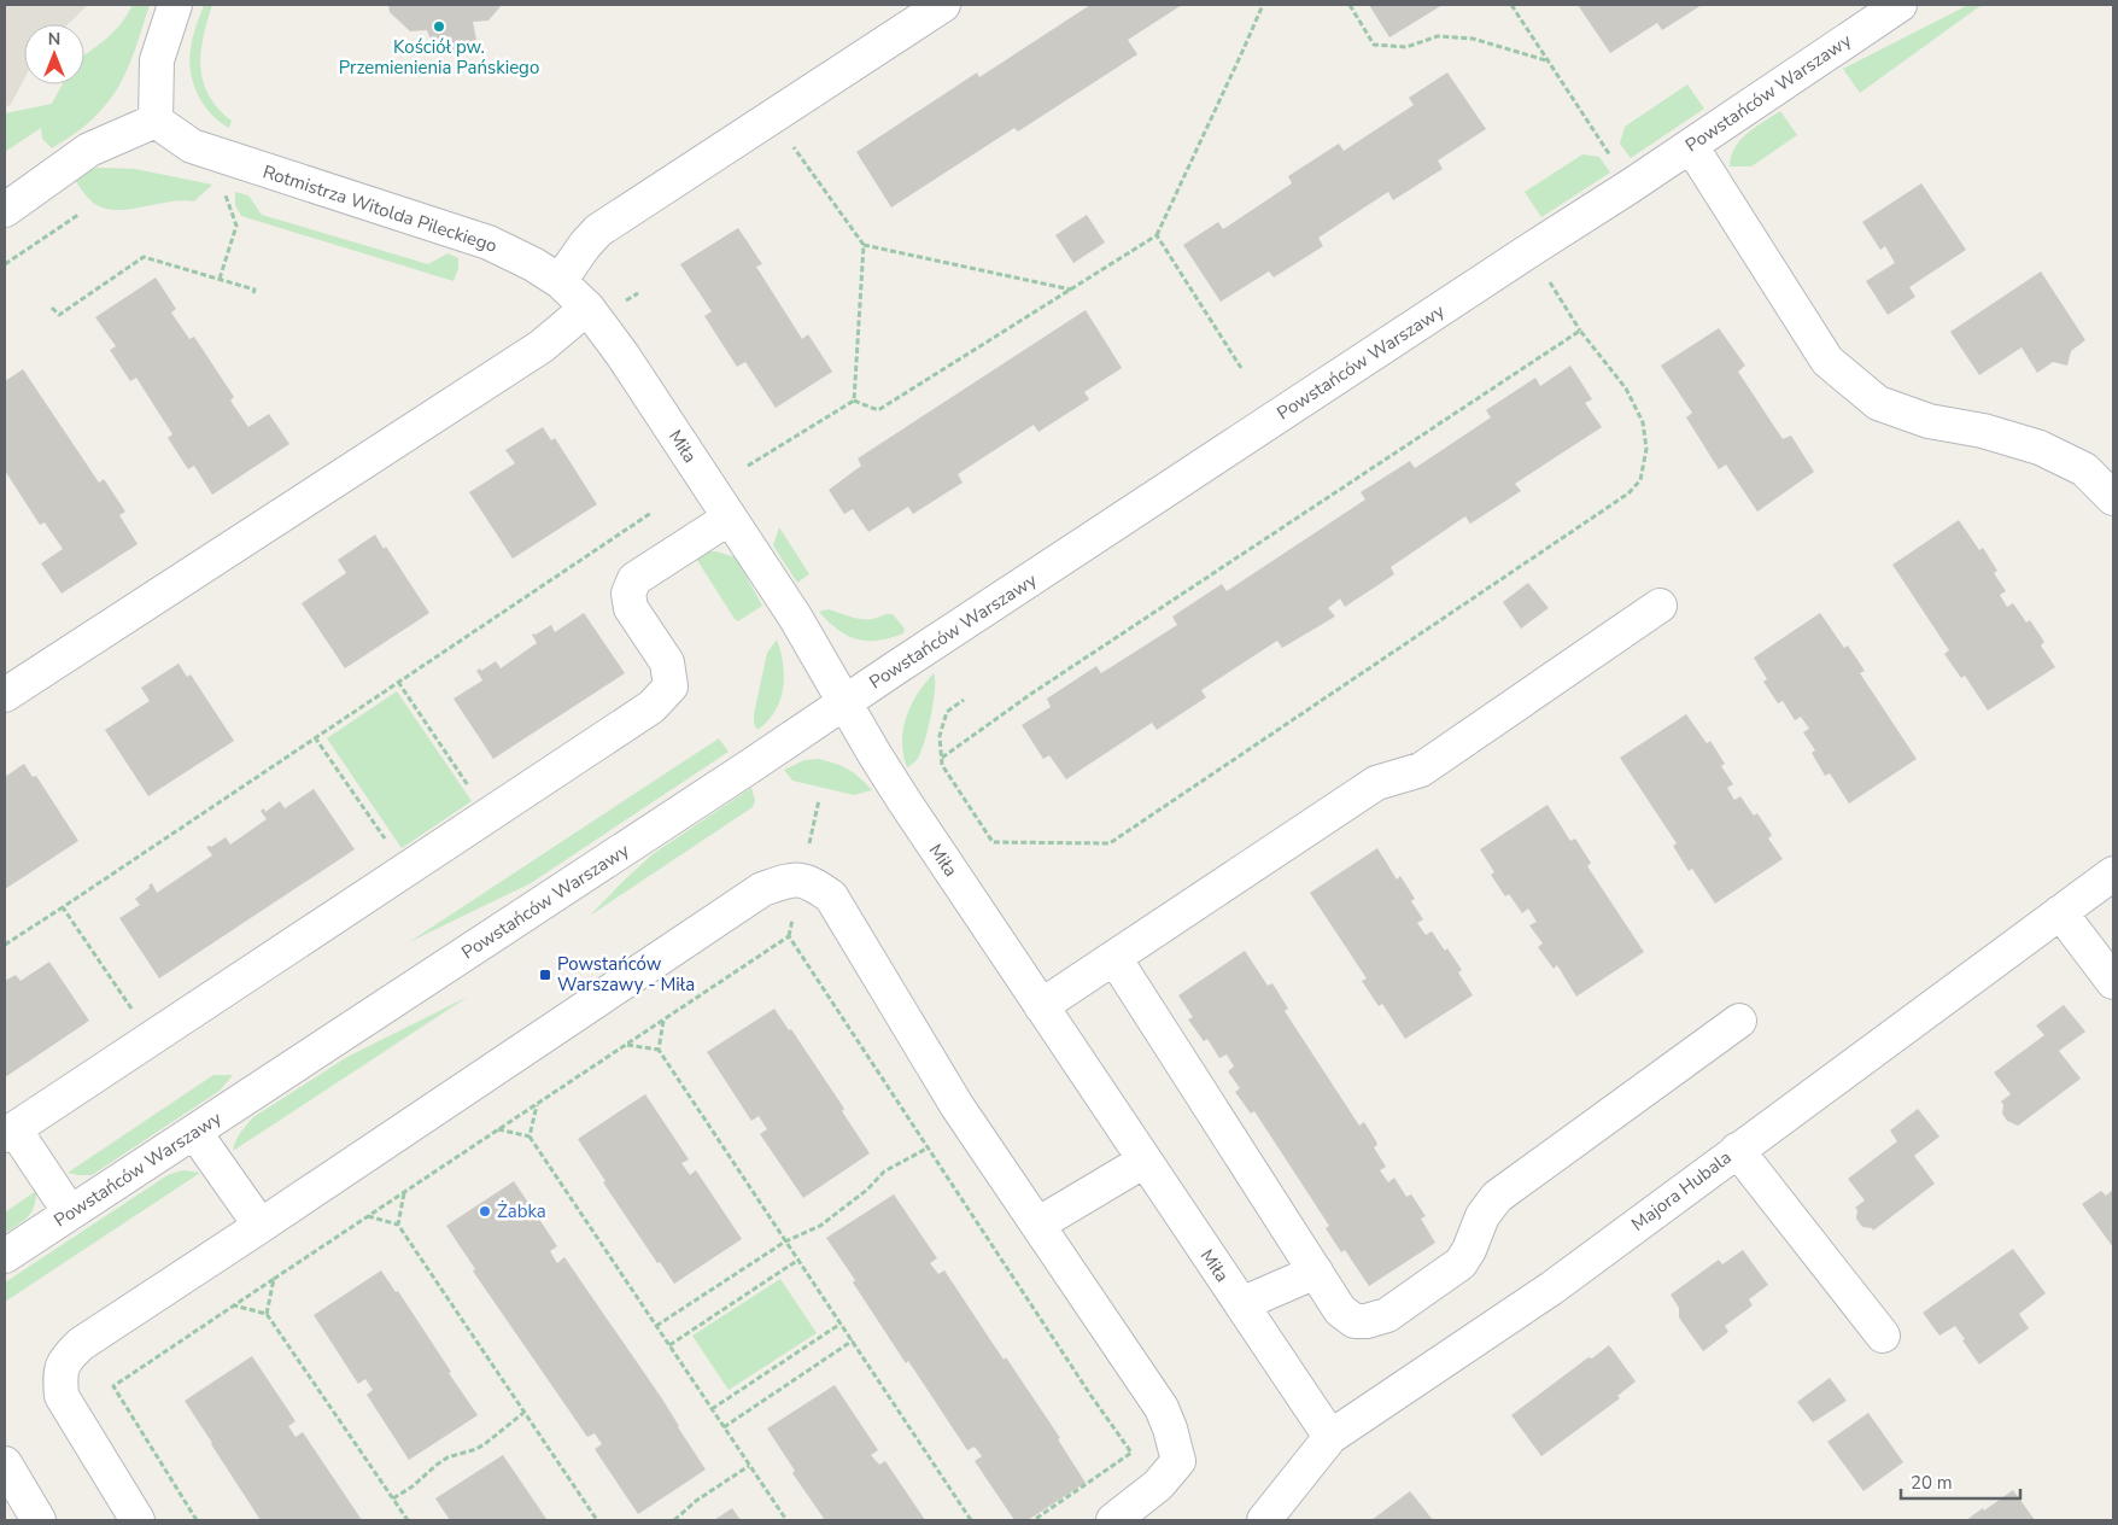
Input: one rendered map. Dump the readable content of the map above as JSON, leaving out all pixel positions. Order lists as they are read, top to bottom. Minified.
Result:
{"streets":{"street":["Powstańców Warszawy","Rotmistrza Witolda Pileckiego","Miła","Majora Hubala"]},"crossings":[["Powstańców Warszawy","Miła"],["Rotmistrza Witolda Pileckiego","Miła"],["Miła","Majora Hubala"]],"places":{"other":["Kościół pw. Przemienienia Pańskiego","Żabka"],"transit":["Powstańców Warszawy - Miła"]},"scale_bar":"20 m","north":"top"}
